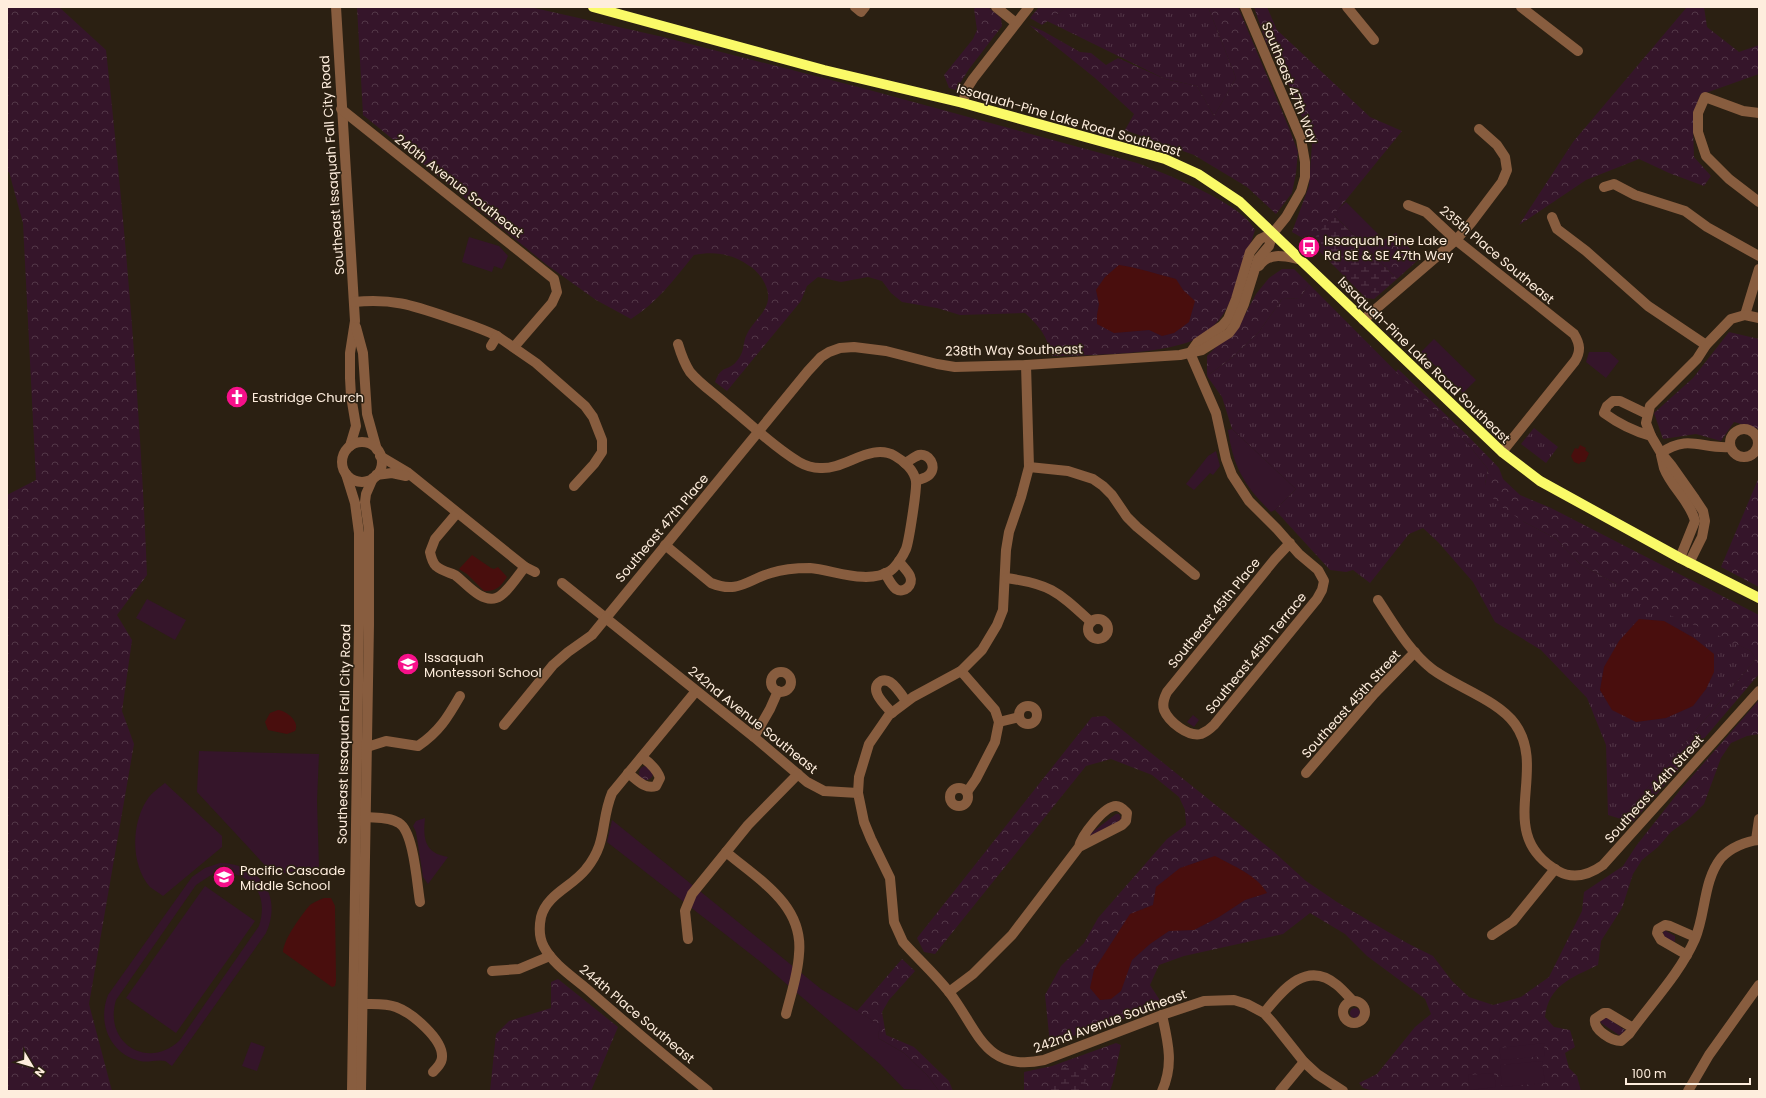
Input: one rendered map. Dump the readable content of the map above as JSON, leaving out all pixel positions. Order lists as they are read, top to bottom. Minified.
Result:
{"streets":{"main road":["Issaquah-Pine Lake Road Southeast"],"street":["Southeast 47th Way","Southeast Issaquah Fall City Road","240th Avenue Southeast","235th Place Southeast","238th Way Southeast","Southeast 47th Place","Southeast 45th Place","Southeast 45th Terrace","Southeast 45th Street","242nd Avenue Southeast","Southeast 44th Street","244th Place Southeast"]},"crossings":[["Southeast 47th Way","Issaquah-Pine Lake Road Southeast"],["Southeast 47th Way","238th Way Southeast"],["Issaquah-Pine Lake Road Southeast","235th Place Southeast"],["Issaquah-Pine Lake Road Southeast","238th Way Southeast"],["Southeast Issaquah Fall City Road","240th Avenue Southeast"],["238th Way Southeast","Southeast 47th Place"],["Southeast 47th Place","242nd Avenue Southeast"],["Southeast 45th Place","Southeast 45th Terrace"],["Southeast 45th Street","Southeast 44th Street"]],"places":{"bus stop":["Issaquah Pine Lake Rd SE & SE 47th Way"],"church":["Eastridge Church"],"school or university":["Issaquah Montessori School","Pacific Cascade Middle School"]},"scale_bar":"100 m","north":"bottom right"}
